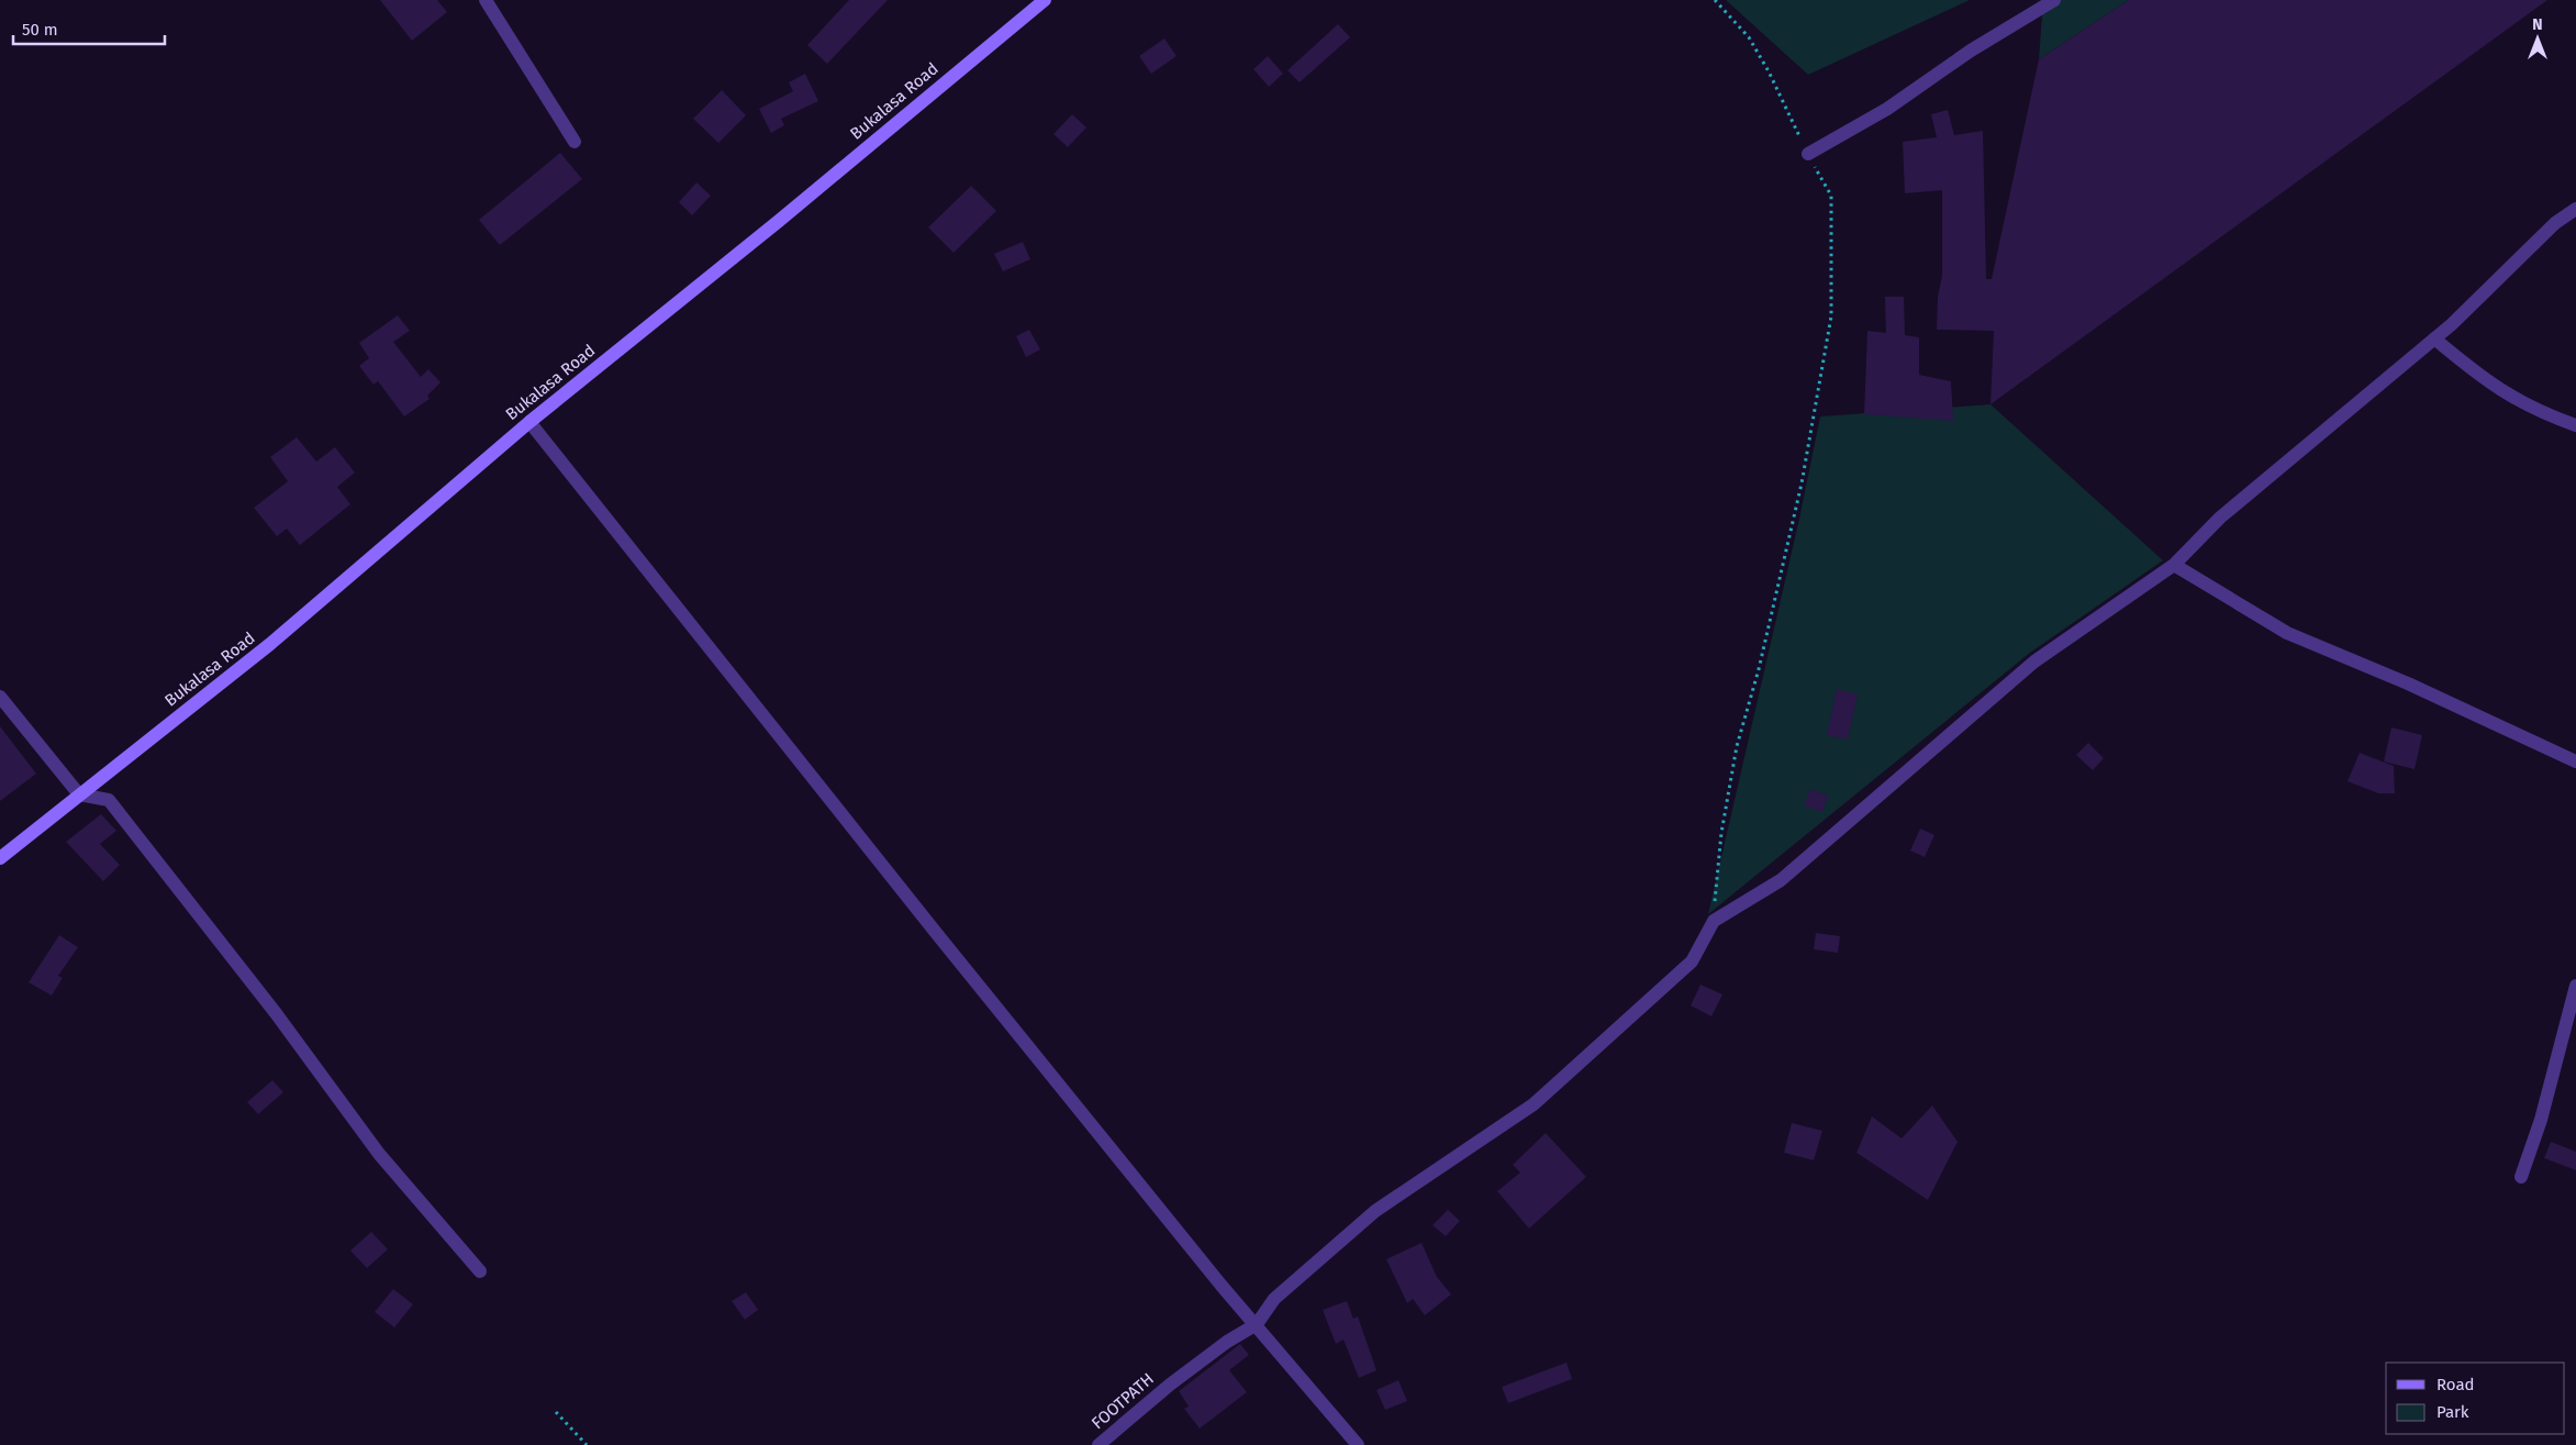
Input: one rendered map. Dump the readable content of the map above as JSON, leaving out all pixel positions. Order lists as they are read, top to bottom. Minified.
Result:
{"streets":{"street":["Bukalasa Road","FOOTPATH"]},"legend":["Road","Park"],"scale_bar":"50 m","north":"top"}
